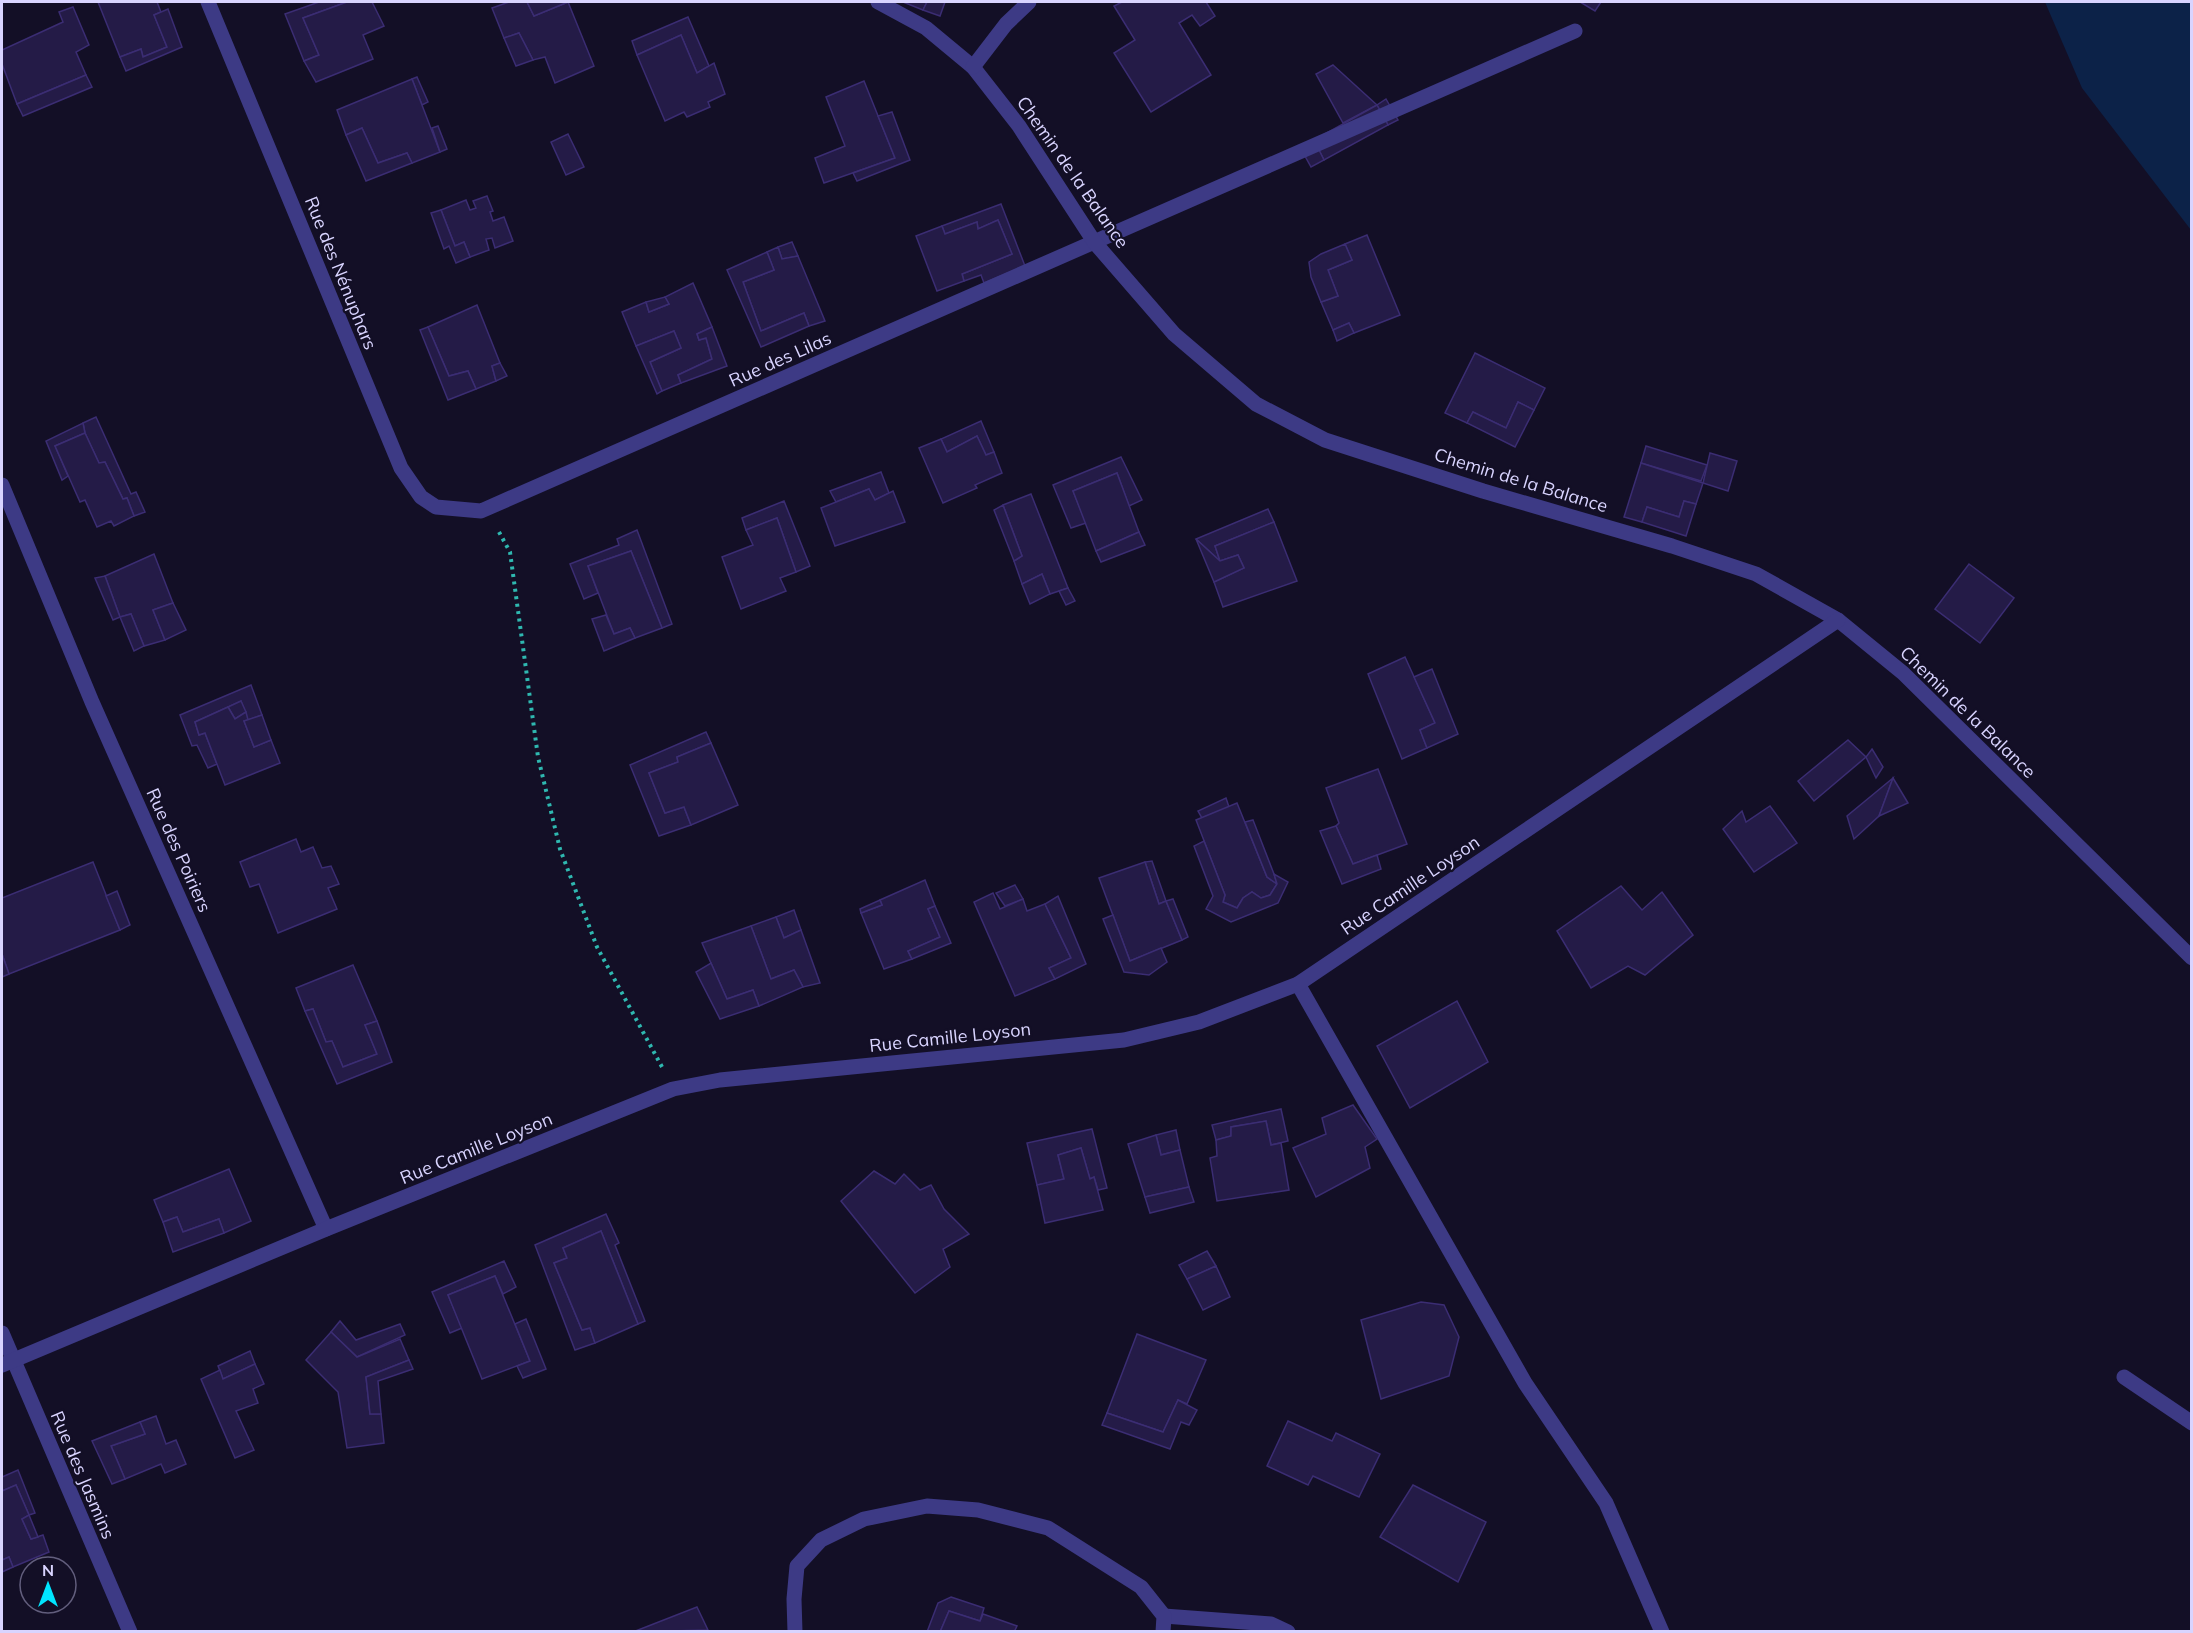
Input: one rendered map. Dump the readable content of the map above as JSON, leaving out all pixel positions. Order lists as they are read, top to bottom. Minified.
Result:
{"streets":{"street":["Chemin de la Balance","Rue des Nénuphars","Rue des Lilas","Rue des Poiriers","Rue Camille Loyson","Rue des Jasmins"]},"crossings":[["Chemin de la Balance","Rue des Lilas"],["Chemin de la Balance","Rue Camille Loyson"],["Rue des Nénuphars","Rue des Lilas"],["Rue des Poiriers","Rue Camille Loyson"],["Rue Camille Loyson","Rue des Jasmins"]],"north":"top"}
